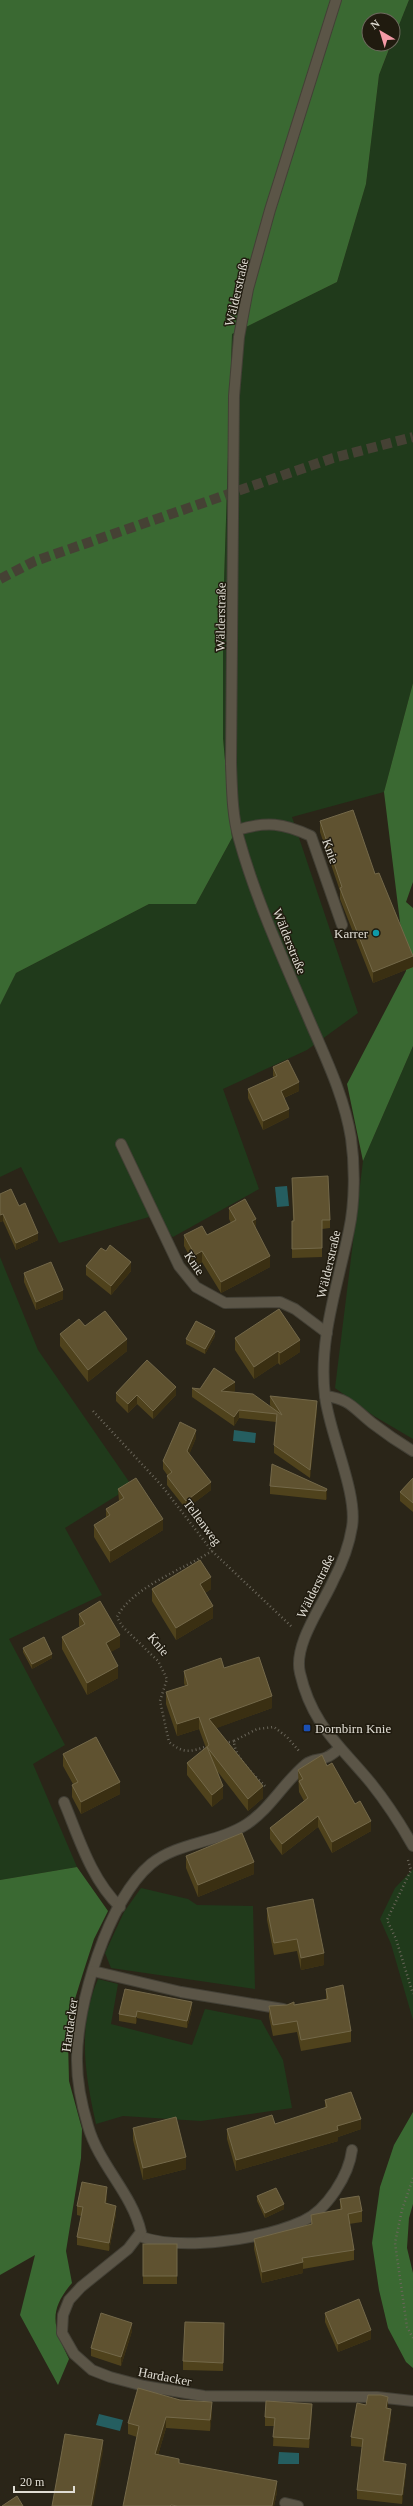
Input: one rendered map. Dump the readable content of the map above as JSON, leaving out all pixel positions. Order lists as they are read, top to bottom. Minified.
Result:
{"streets":{"street":["Wälderstraße","Knie","Hardacker"],"path":["Tellenweg"]},"crossings":[["Wälderstraße","Knie"],["Wälderstraße","Tellenweg"],["Knie","Tellenweg"]],"places":{"other":["Karrer"],"transit":["Dornbirn Knie"]},"scale_bar":"20 m","north":"top left"}
